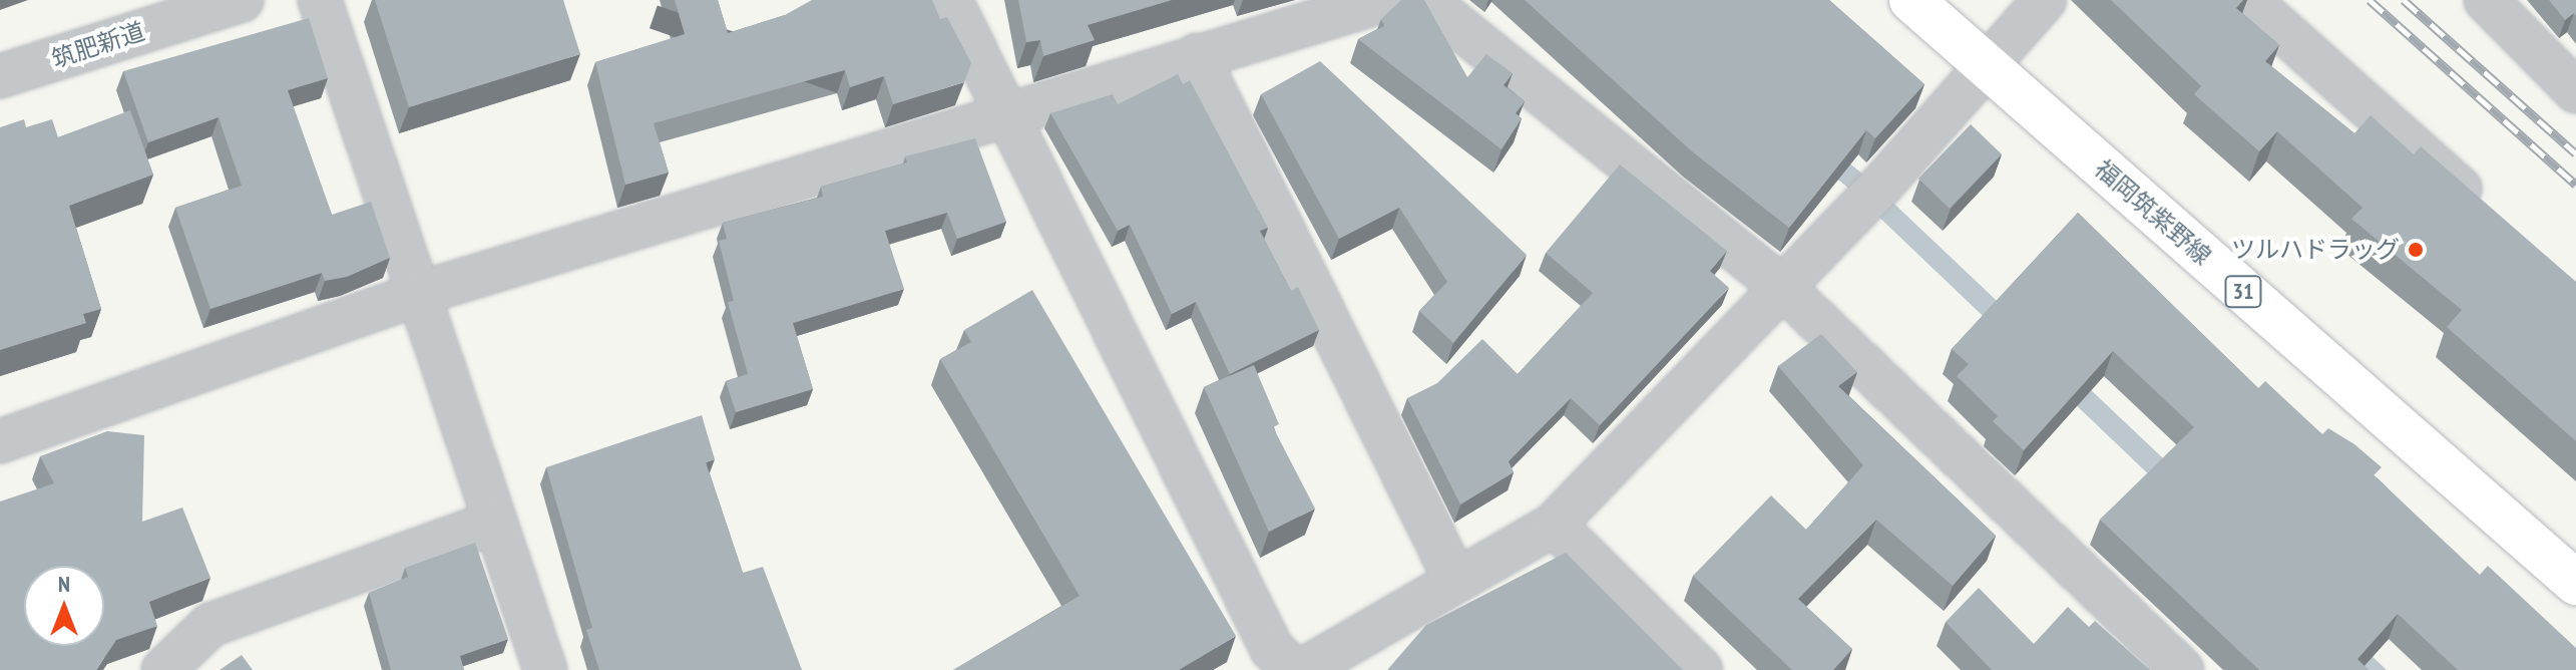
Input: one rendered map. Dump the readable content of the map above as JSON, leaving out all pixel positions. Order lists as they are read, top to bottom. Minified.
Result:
{"streets":{"main road":["福岡筑紫野線","31"],"street":["筑肥新道"]},"places":["ツルハドラッグ"],"north":"top"}
